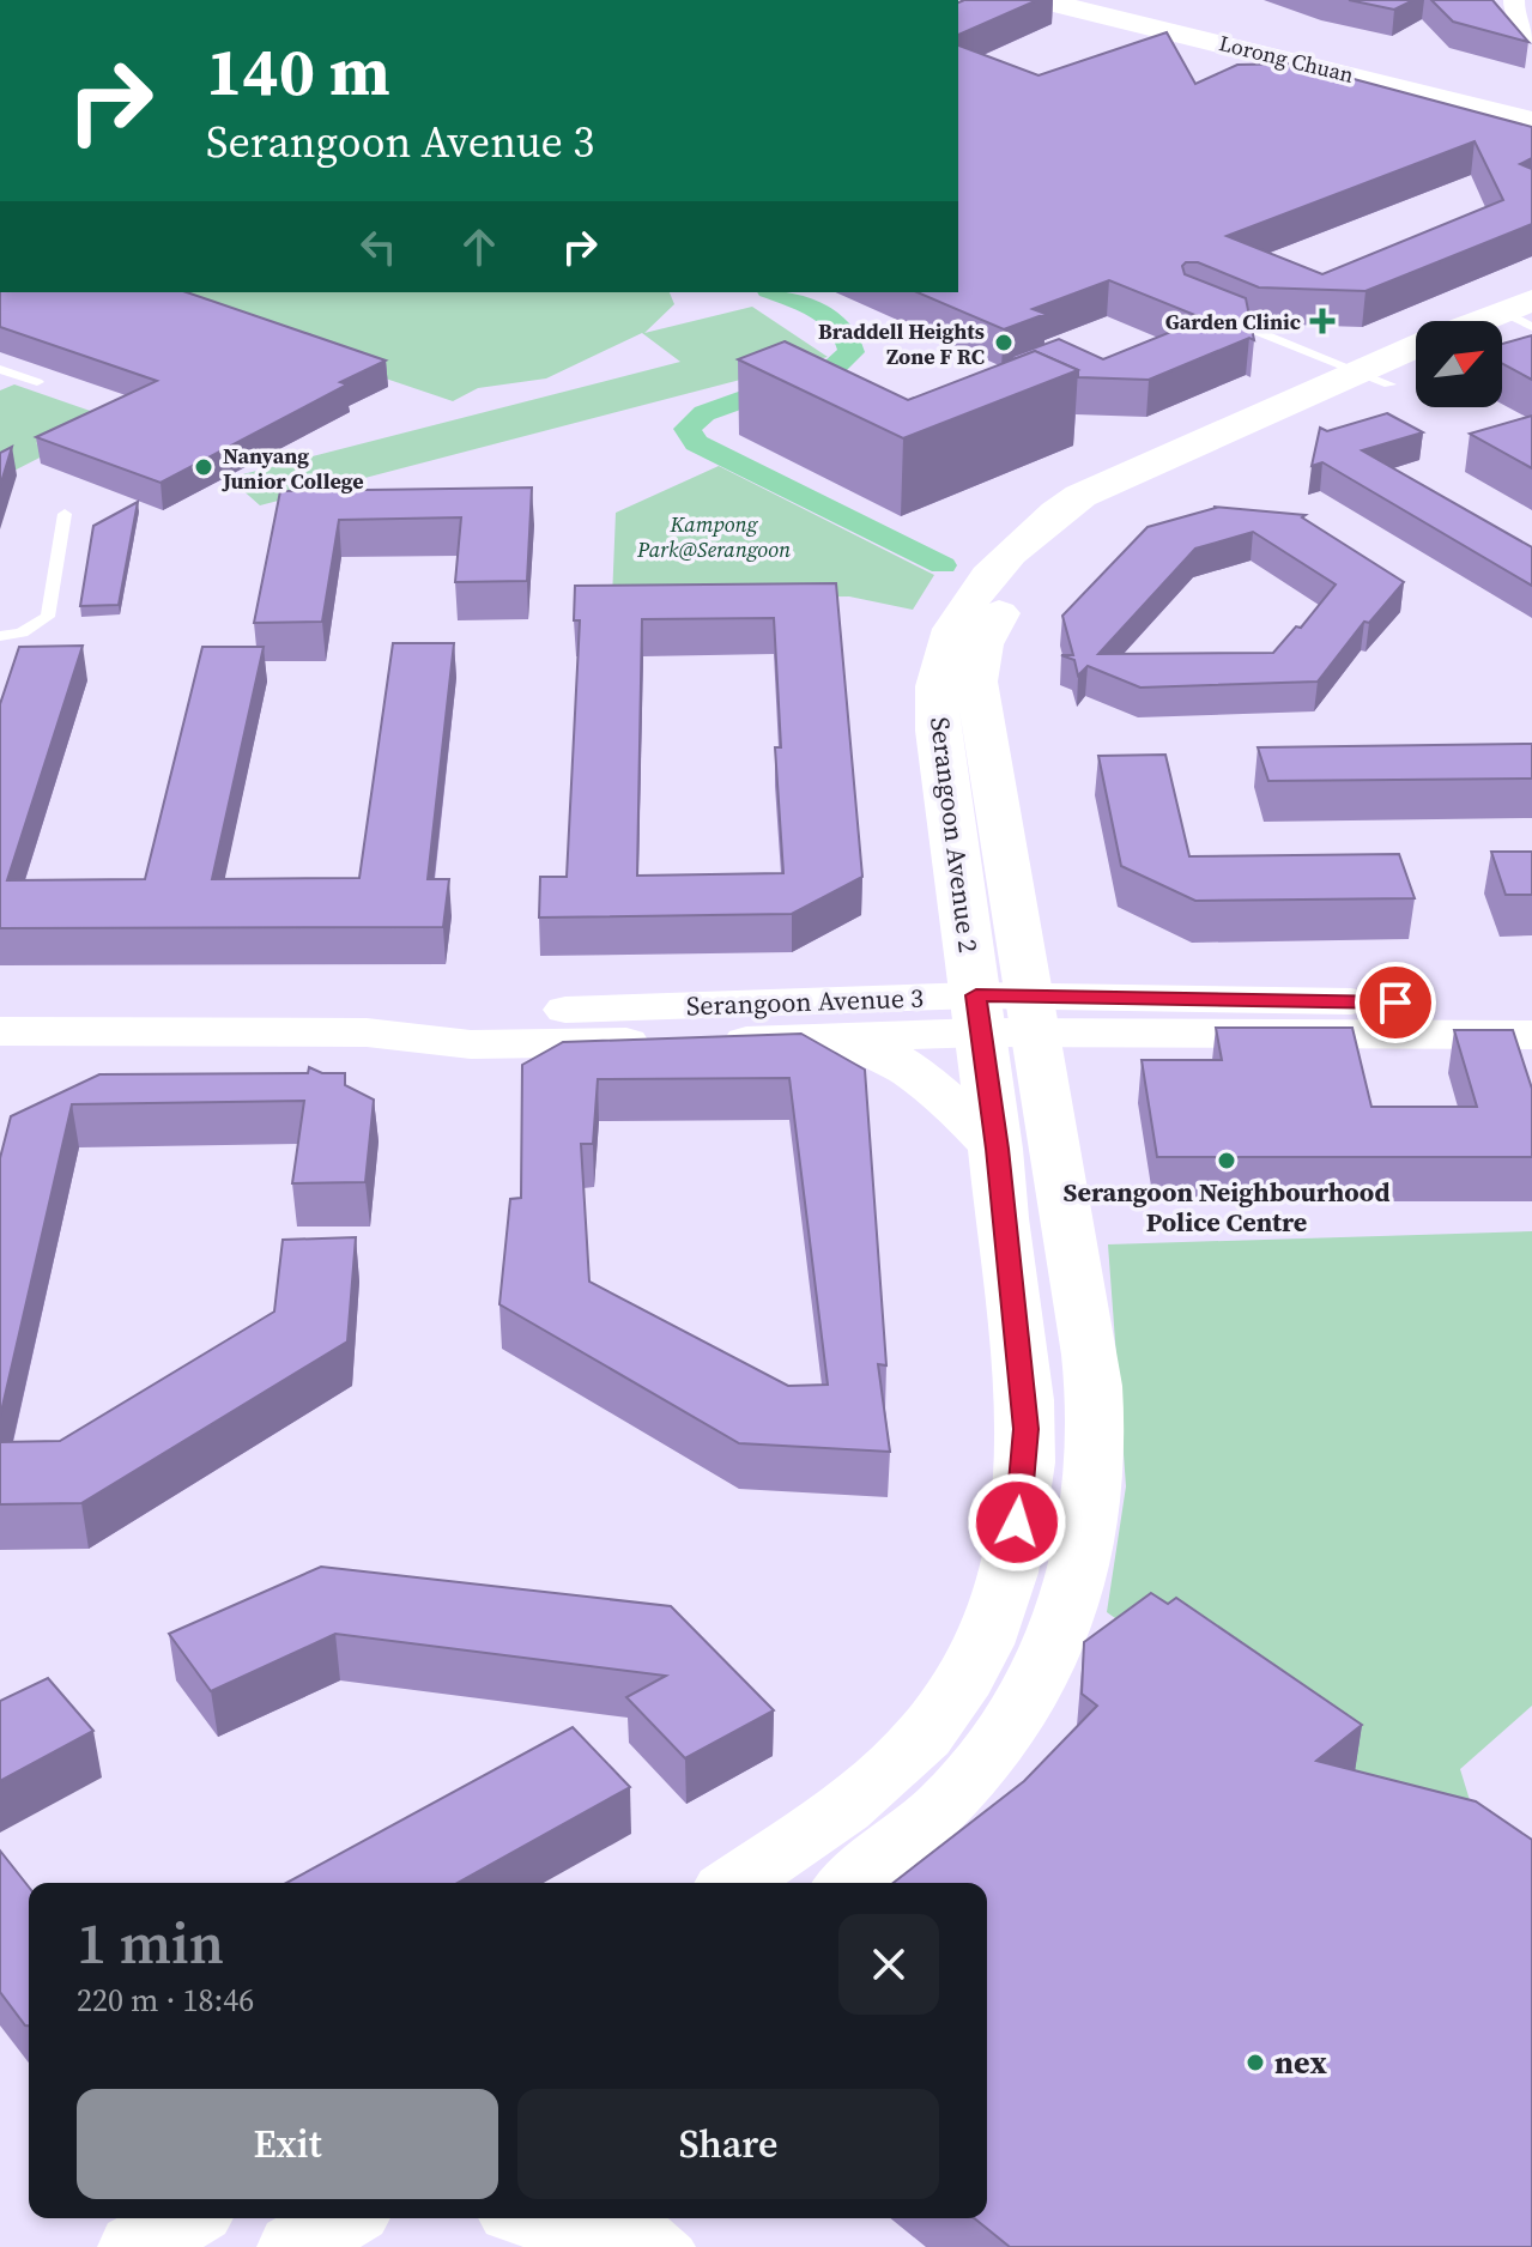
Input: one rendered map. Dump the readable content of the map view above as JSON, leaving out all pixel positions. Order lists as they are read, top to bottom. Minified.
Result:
{"streets":{"main road":["Lorong Chuan","Serangoon Avenue 2"],"street":["Serangoon Avenue 3"]},"crossings":[["Serangoon Avenue 2","Serangoon Avenue 3"]],"parks":["Kampong Park@Serangoon"],"places":{"health":["Garden Clinic"],"other":["Braddell Heights Zone F RC","Nanyang Junior College","Serangoon Neighbourhood Police Centre","nex"]},"north":"top right","page":{"turn":["140 m","Serangoon Avenue 3"],"heading":["1 min","220 m · 18:46"],"buttons":["Exit","Share"]}}
